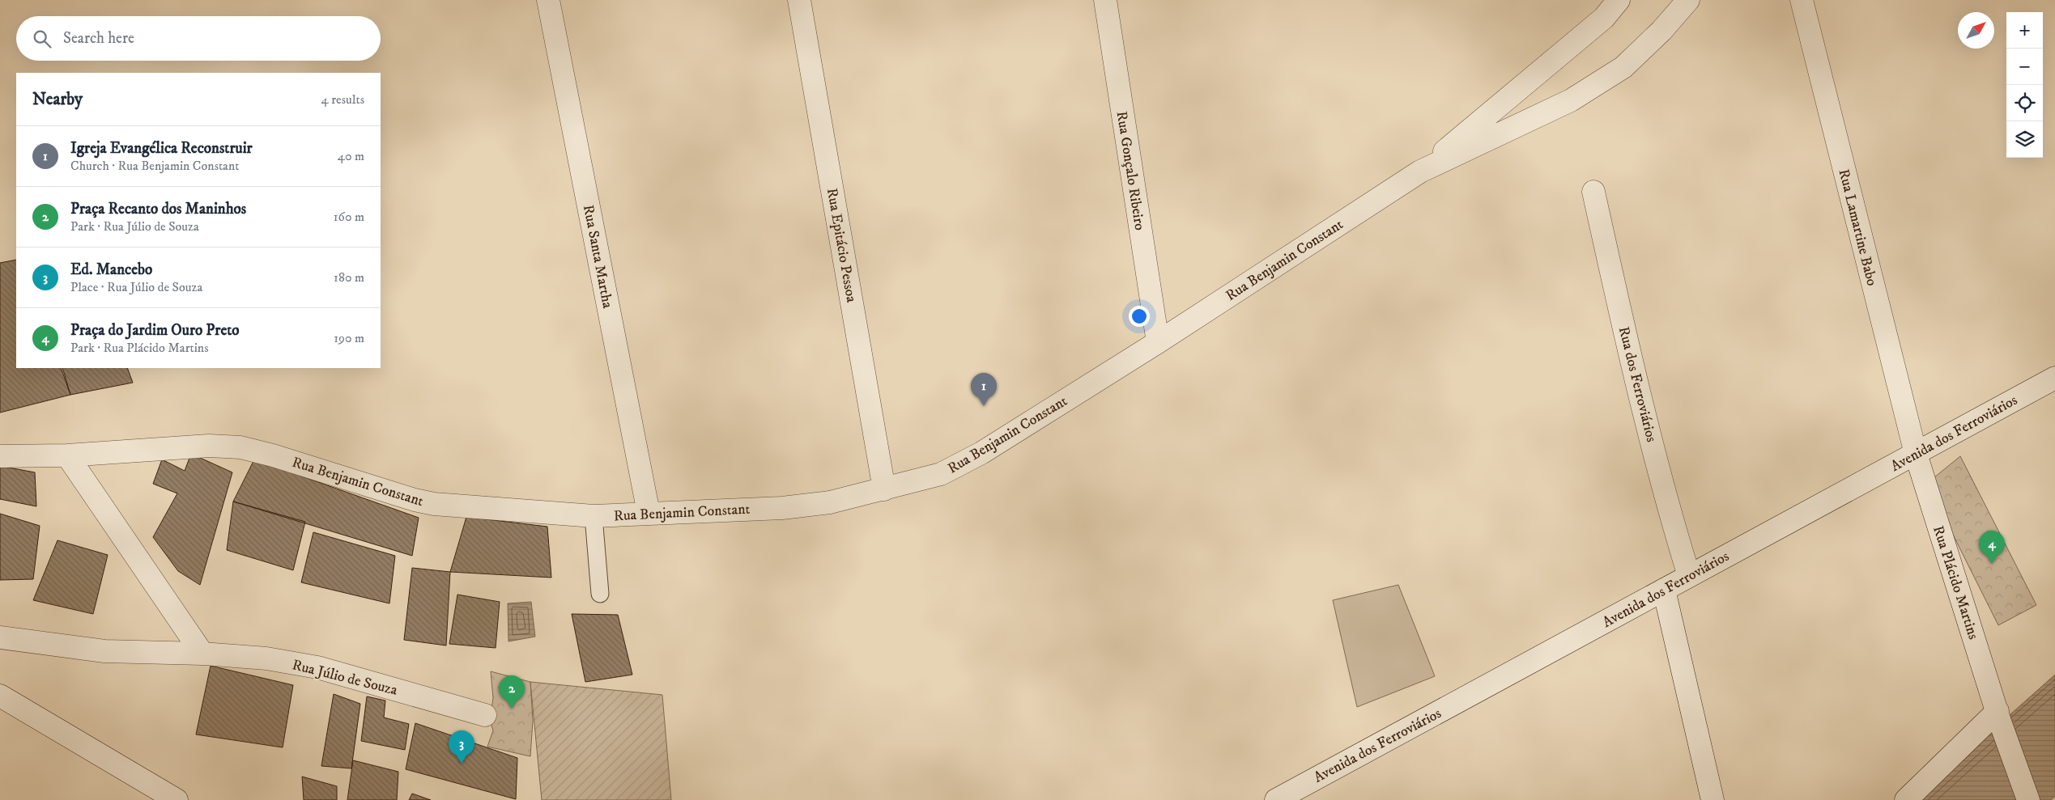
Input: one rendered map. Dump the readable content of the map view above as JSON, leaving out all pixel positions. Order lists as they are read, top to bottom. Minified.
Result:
{"streets":{"street":["Rua Gonçalo Ribeiro","Rua Lamartine Babo","Rua Epitácio Pessoa","Rua Santa Martha","Rua Benjamin Constant","Rua dos Ferroviários","Avenida dos Ferroviários","Rua Plácido Martins","Rua Júlio de Souza"]},"crossings":[["Rua Gonçalo Ribeiro","Rua Benjamin Constant"],["Rua Lamartine Babo","Avenida dos Ferroviários"],["Rua Lamartine Babo","Rua Plácido Martins"],["Rua Epitácio Pessoa","Rua Benjamin Constant"],["Rua Santa Martha","Rua Benjamin Constant"],["Rua dos Ferroviários","Avenida dos Ferroviários"],["Avenida dos Ferroviários","Rua Plácido Martins"]],"north":"top right","page":{"map_buttons":["+","−"],"search":"Search here","heading":["Nearby","4 results"],"list":[{"mark":"1","name":"Igreja Evangélica Reconstruir","note":"Church · Rua Benjamin Constant","value":"40 m"},{"mark":"2","name":"Praça Recanto dos Maninhos","note":"Park · Rua Júlio de Souza","value":"160 m"},{"mark":"3","name":"Ed. Mancebo","note":"Place · Rua Júlio de Souza","value":"180 m"},{"mark":"4","name":"Praça do Jardim Ouro Preto","note":"Park · Rua Plácido Martins","value":"190 m"}],"pins":["1","4","2","3"]}}
